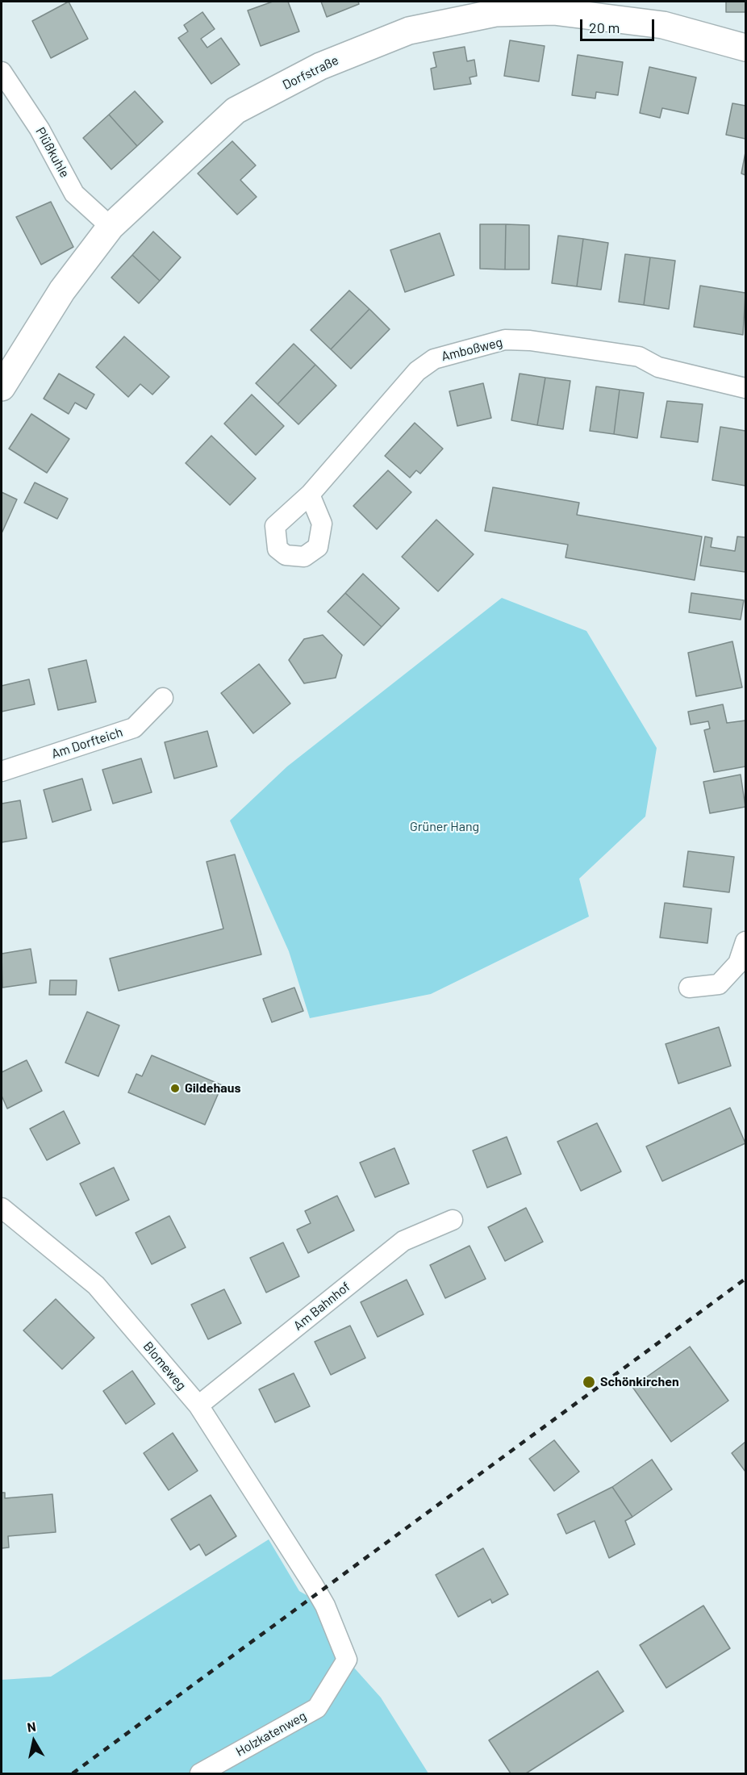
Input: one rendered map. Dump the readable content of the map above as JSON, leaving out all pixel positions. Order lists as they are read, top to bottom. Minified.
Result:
{"streets":{"street":["Dorfstraße","Plüßkuhle","Amboßweg","Am Dorfteich","Am Bahnhof","Blomeweg","Holzkatenweg"]},"crossings":[["Dorfstraße","Plüßkuhle"],["Am Bahnhof","Blomeweg"],["Blomeweg","Holzkatenweg"]],"parks":["Grüner Hang"],"places":["Gildehaus","Schönkirchen"],"scale_bar":"20 m","north":"top"}
